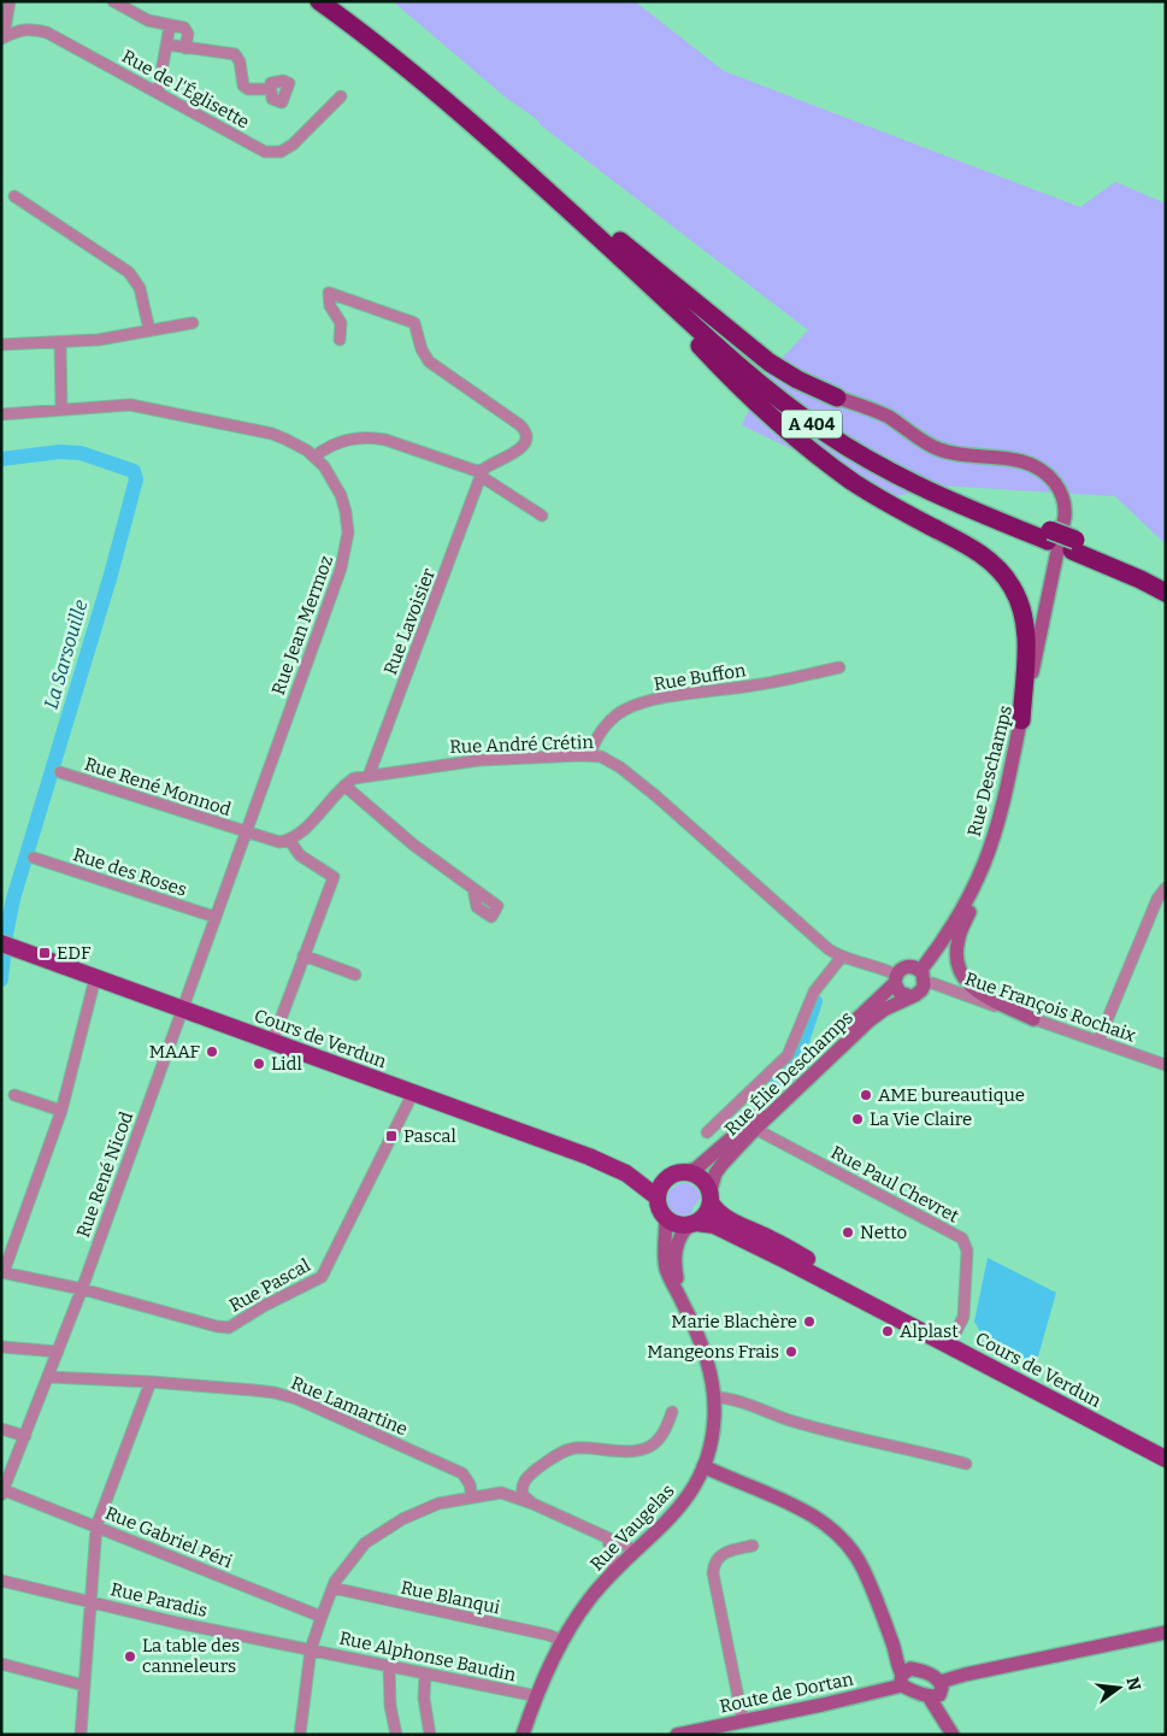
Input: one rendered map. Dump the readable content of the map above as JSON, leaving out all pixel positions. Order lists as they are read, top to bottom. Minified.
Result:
{"streets":{"highway":["A 404"],"main road":["Rue Deschamps","Cours de Verdun","Rue Élie Deschamps","Rue Vaugelas","Route de Dortan"],"street":["Rue de l'Églisette","Rue Lavoisier","Rue Jean Mermoz","Rue Buffon","Rue André Crétin","Rue René Monnod","Rue des Roses","Rue François Rochaix","Rue René Nicod","Rue Paul Chevret","Rue Pascal","Rue Lamartine","Rue Gabriel Péri","Rue Blanqui","Rue Paradis","Rue Alphonse Baudin"]},"crossings":[["Rue Lavoisier","Rue André Crétin"],["Rue Jean Mermoz","Rue René Monnod"],["Rue Jean Mermoz","Rue des Roses"],["Rue Jean Mermoz","Cours de Verdun"],["Rue Jean Mermoz","Rue René Nicod"],["Rue Buffon","Rue André Crétin"],["Rue André Crétin","Rue Deschamps"],["Rue André Crétin","Rue François Rochaix"],["Rue André Crétin","Rue Élie Deschamps"],["Rue Deschamps","Rue François Rochaix"],["Rue Deschamps","Rue Élie Deschamps"],["Rue François Rochaix","Rue Élie Deschamps"],["Cours de Verdun","Rue Élie Deschamps"],["Cours de Verdun","Rue René Nicod"],["Cours de Verdun","Rue Paul Chevret"],["Cours de Verdun","Rue Pascal"],["Cours de Verdun","Rue Vaugelas"],["Rue Élie Deschamps","Rue Paul Chevret"],["Rue Élie Deschamps","Rue Vaugelas"],["Rue René Nicod","Rue Pascal"],["Rue René Nicod","Rue Lamartine"],["Rue René Nicod","Rue Gabriel Péri"],["Rue Vaugelas","Rue Blanqui"],["Rue Vaugelas","Rue Alphonse Baudin"],["Rue Paradis","Rue Alphonse Baudin"]],"water":["La Sarsouille"],"places":{"transit":["EDF","Pascal"],"other":["MAAF","Lidl","AME bureautique","La Vie Claire","Netto","Marie Blachère","Alplast","Mangeons Frais","La table des canneleurs"]},"north":"right"}
